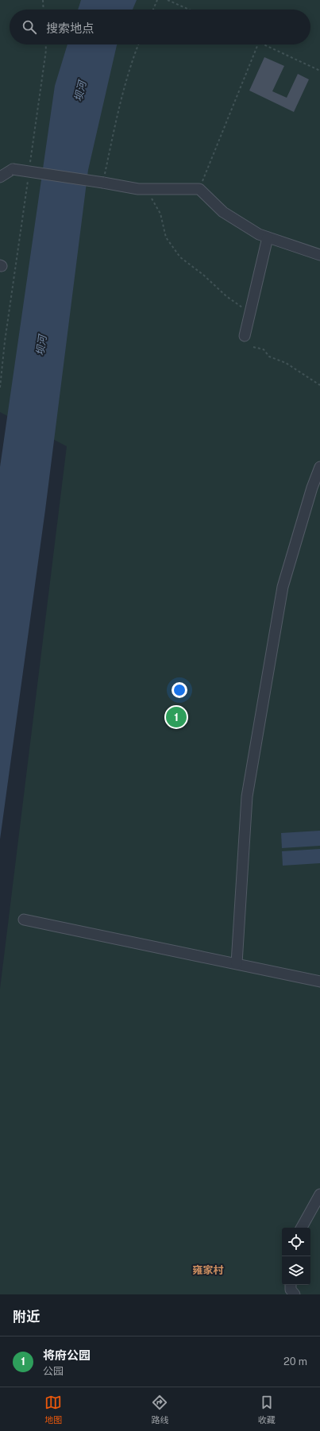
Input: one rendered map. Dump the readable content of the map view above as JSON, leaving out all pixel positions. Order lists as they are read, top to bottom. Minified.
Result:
{"districts":["雍家村"],"water":["坝河"],"page":{"search":"搜索地点","pins":"1","heading":"附近","list":[{"mark":"1","name":"将府公园","note":"公园","value":"20 m"}],"nav":["地图","路线","收藏"]}}
